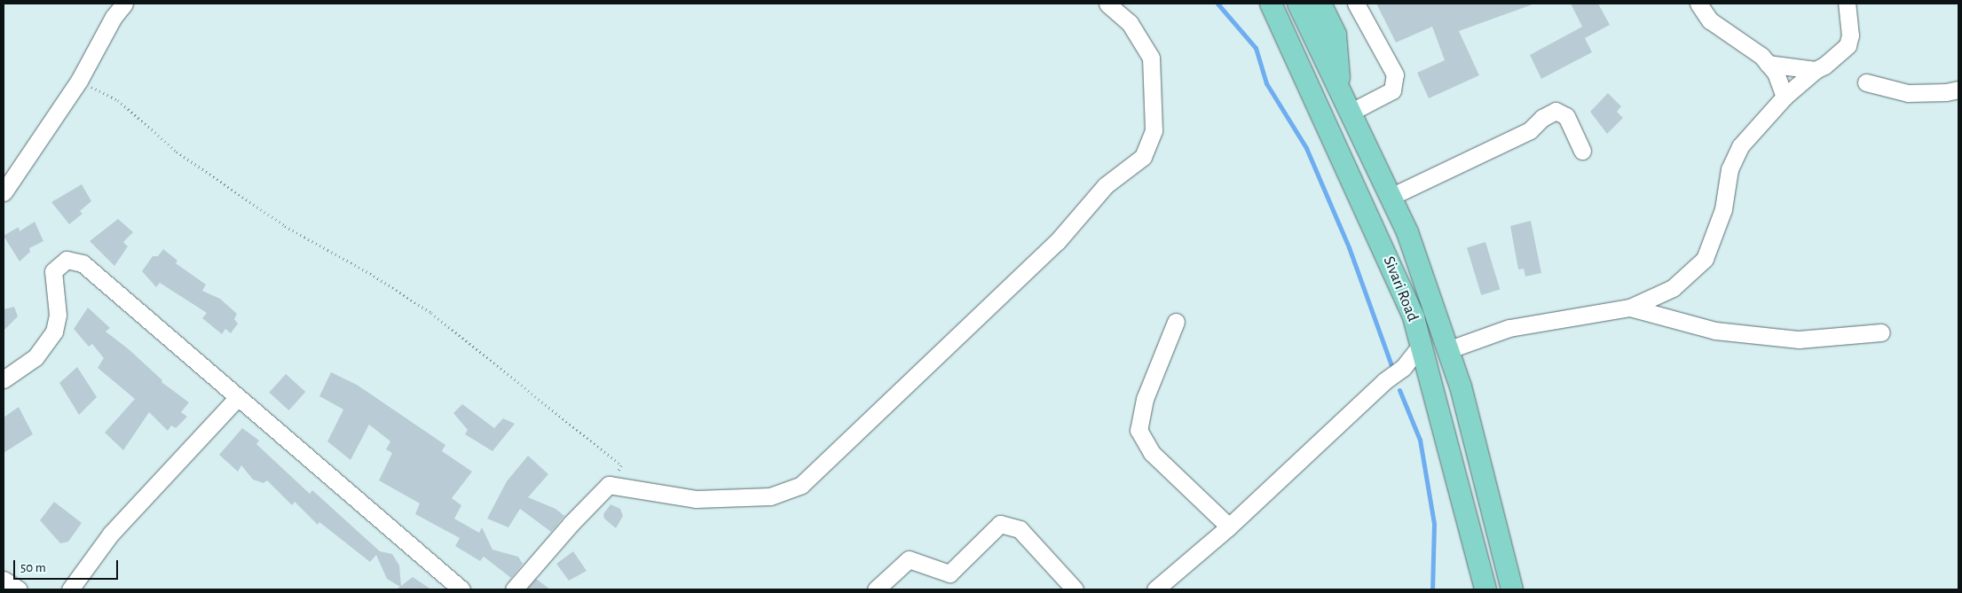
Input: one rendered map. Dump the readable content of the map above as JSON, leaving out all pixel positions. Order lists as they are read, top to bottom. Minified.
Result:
{"streets":{"main road":["Sivari Road"]},"scale_bar":"50 m"}
